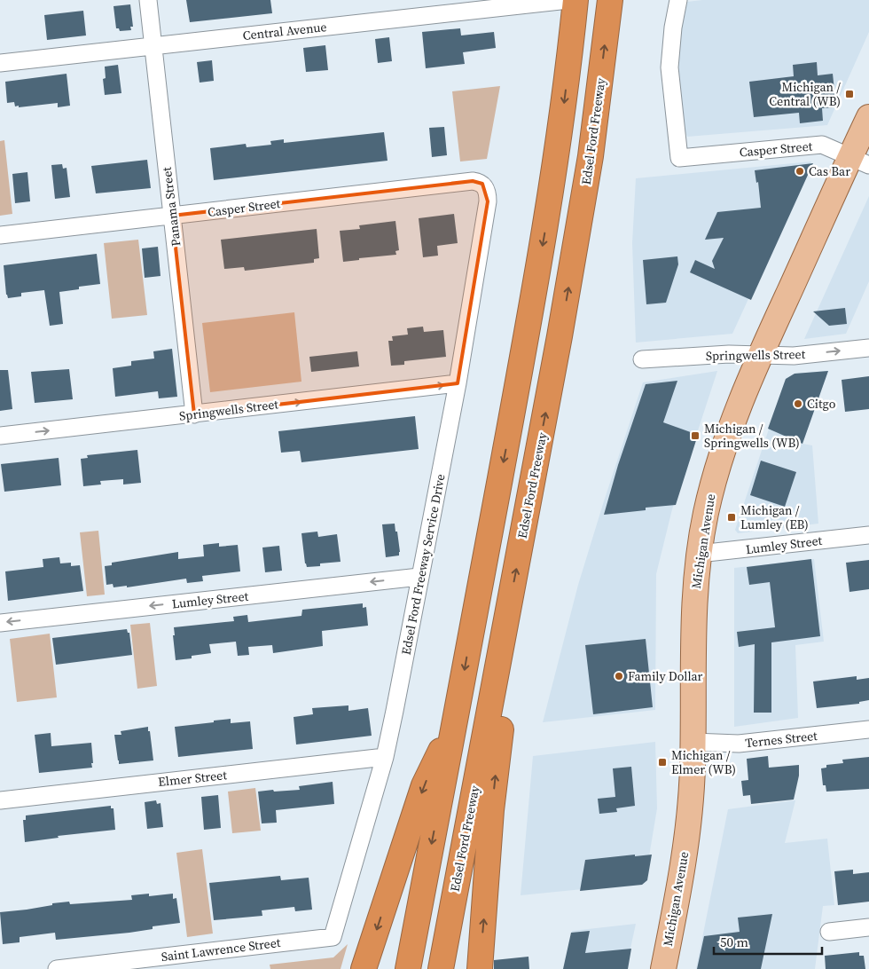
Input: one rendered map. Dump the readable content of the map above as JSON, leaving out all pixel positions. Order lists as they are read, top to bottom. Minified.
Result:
{"streets":{"highway":["Edsel Ford Freeway"],"main road":["Michigan Avenue"],"street":["Central Avenue","Casper Street","Panama Street","Springwells Street","Lumley Street","Edsel Ford Freeway Service Drive","Ternes Street","Elmer Street","Saint Lawrence Street"]},"crossings":[["Central Avenue","Panama Street"],["Casper Street","Panama Street"],["Casper Street","Michigan Avenue"],["Casper Street","Edsel Ford Freeway Service Drive"],["Panama Street","Springwells Street"],["Springwells Street","Michigan Avenue"],["Springwells Street","Edsel Ford Freeway Service Drive"],["Michigan Avenue","Lumley Street"],["Michigan Avenue","Ternes Street"],["Lumley Street","Edsel Ford Freeway Service Drive"],["Edsel Ford Freeway Service Drive","Elmer Street"],["Edsel Ford Freeway Service Drive","Saint Lawrence Street"]],"one_way":["Springwells Street","Lumley Street"],"places":{"transit":["Michigan / Central (WB)","Michigan / Springwells (WB)","Michigan / Lumley (EB)","Michigan / Elmer (WB)"],"other":["Cas Bar","Citgo","Family Dollar"]},"scale_bar":"50 m"}
